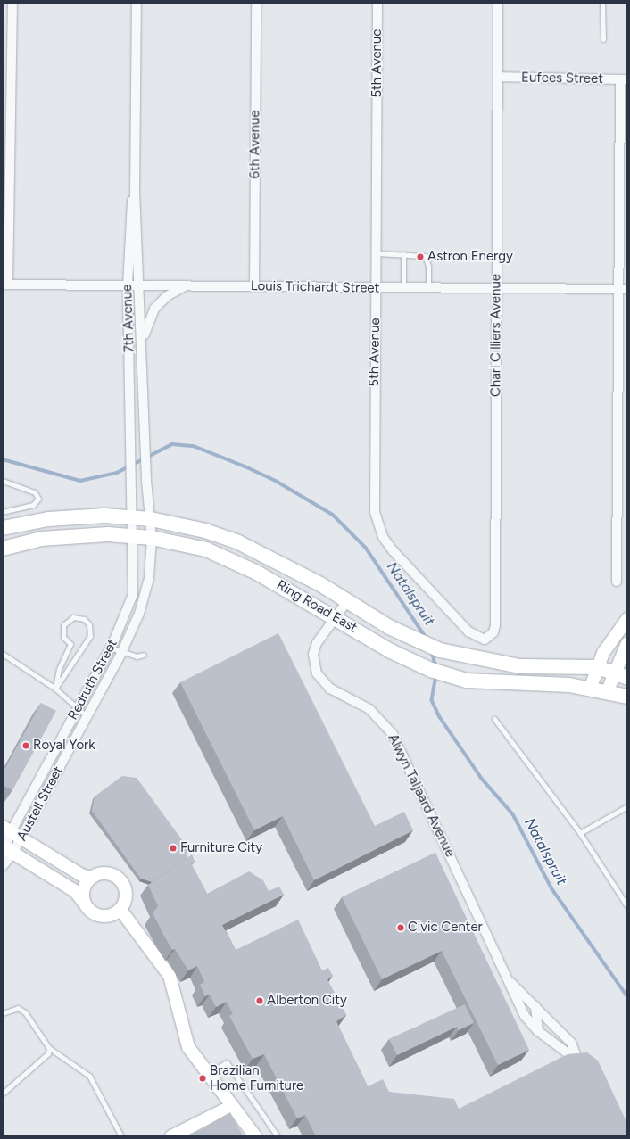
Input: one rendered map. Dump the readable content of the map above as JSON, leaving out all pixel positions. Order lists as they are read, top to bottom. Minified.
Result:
{"streets":{"main road":["Ring Road East"],"street":["5th Avenue","Eufees Street","6th Avenue","Louis Trichardt Street","7th Avenue","Charl Cilliers Avenue","Redruth Street","Alwyn Taljaard Avenue","Austell Street"]},"crossings":[["5th Avenue","Louis Trichardt Street"],["5th Avenue","Charl Cilliers Avenue"],["Eufees Street","Charl Cilliers Avenue"],["6th Avenue","Louis Trichardt Street"],["Louis Trichardt Street","7th Avenue"],["Louis Trichardt Street","Charl Cilliers Avenue"],["7th Avenue","Redruth Street"],["7th Avenue","Austell Street"],["Ring Road East","Redruth Street"],["Ring Road East","Alwyn Taljaard Avenue"],["Ring Road East","Austell Street"],["Redruth Street","Austell Street"]],"water":["Natalspruit"],"places":["Astron Energy","Royal York","Furniture City","Civic Center","Alberton City","Brazilian Home Furniture"]}
